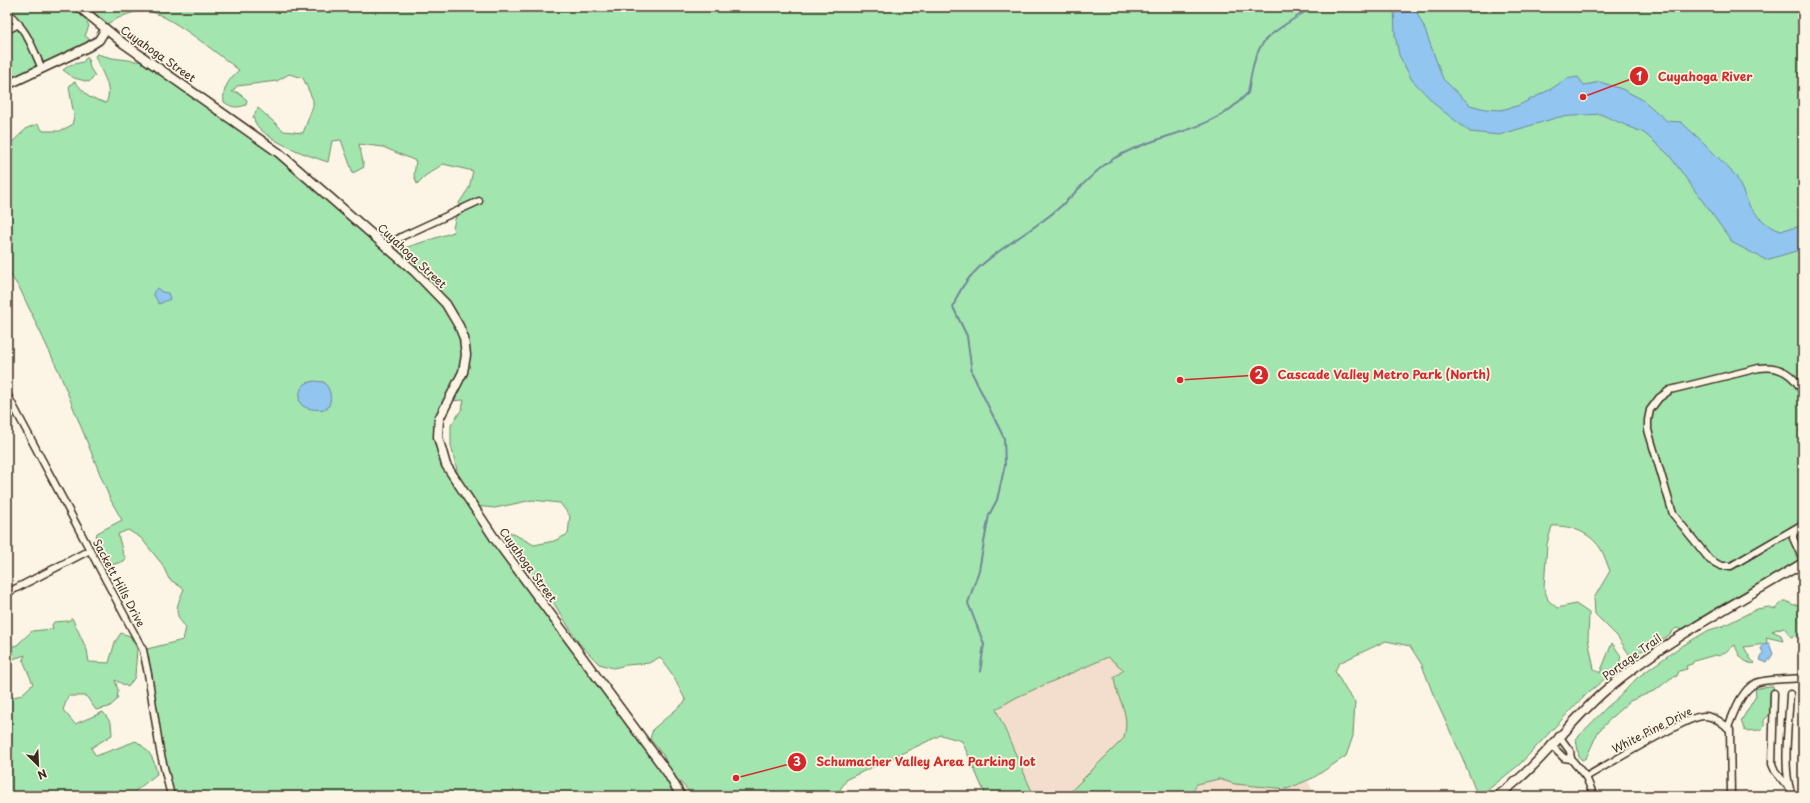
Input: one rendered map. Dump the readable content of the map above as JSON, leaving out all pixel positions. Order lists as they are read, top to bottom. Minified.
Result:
{"streets":{"street":["Cuyahoga Street","Sackett Hills Drive","Portage Trail","White Pine Drive"]},"places":["Cuyahoga River","Cascade Valley Metro Park (North)","Schumacher Valley Area Parking lot"],"north":"bottom right"}
